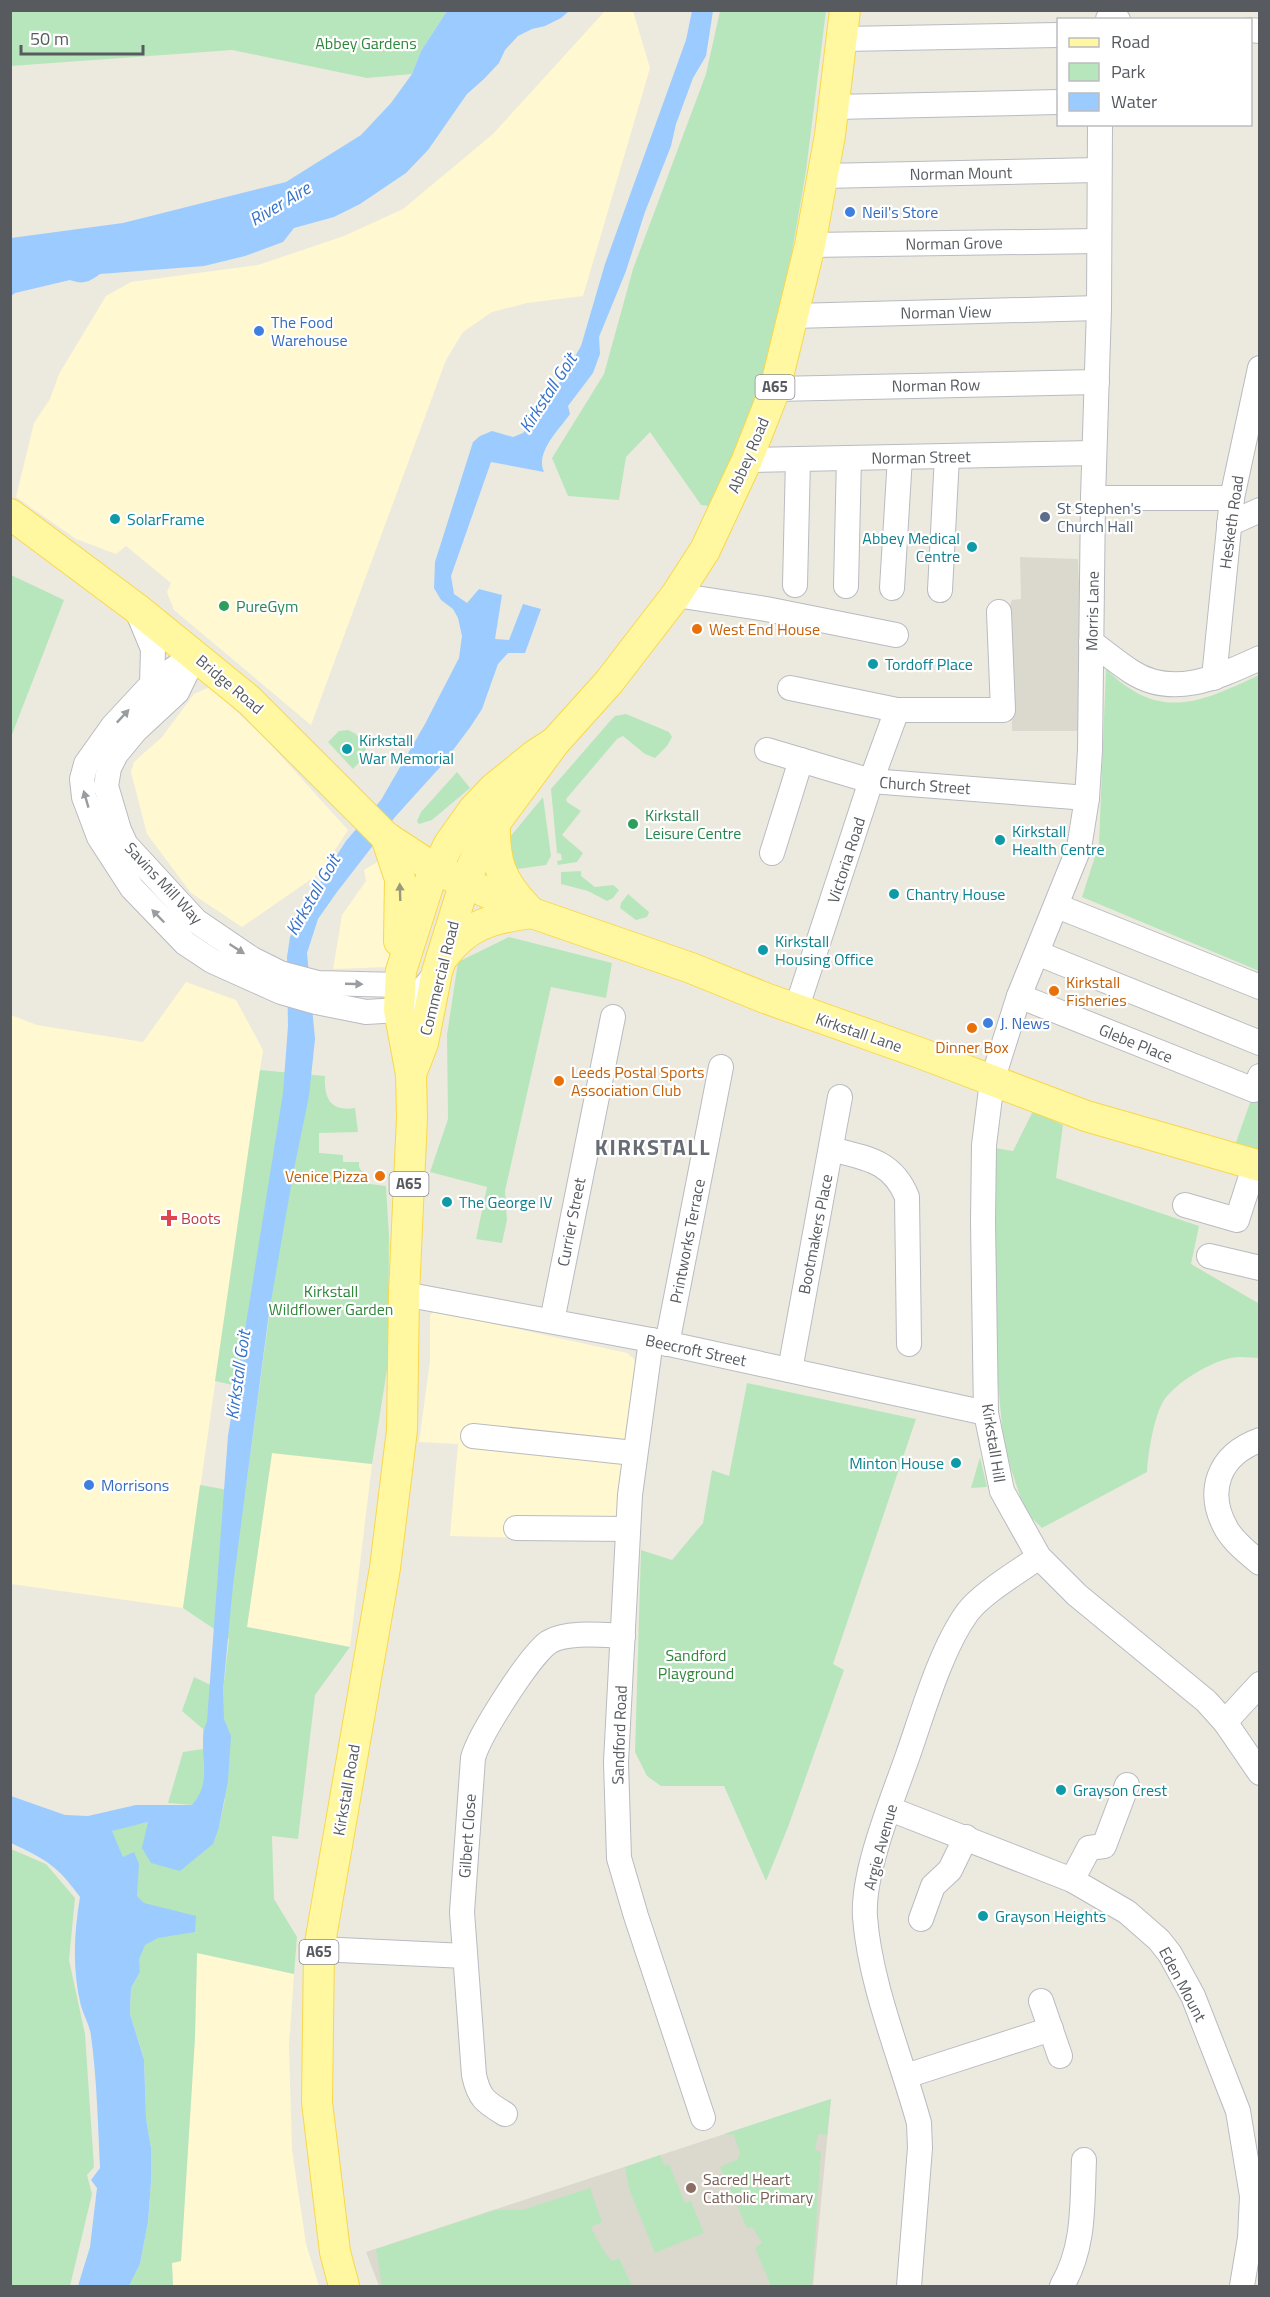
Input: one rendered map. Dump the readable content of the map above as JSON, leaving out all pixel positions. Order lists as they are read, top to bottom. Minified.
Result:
{"streets":{"main road":["A65","Abbey Road","Bridge Road","Commercial Road","Kirkstall Lane","Kirkstall Road"],"street":["Norman Mount","Norman Grove","Norman View","Norman Row","Norman Street","Hesketh Road","Morris Lane","Church Street","Victoria Road","Savins Mill Way","Glebe Place","Currier Street","Bootmakers Place","Printworks Terrace","Beecroft Street","Kirkstall Hill","Sandford Road","Gilbert Close","Argie Avenue","Eden Mount"]},"crossings":[["Norman Mount","Abbey Road"],["Norman Mount","Morris Lane"],["Norman Grove","Abbey Road"],["Norman Grove","Morris Lane"],["Norman View","Abbey Road"],["Norman View","Morris Lane"],["Norman Row","Abbey Road"],["Norman Row","Morris Lane"],["Abbey Road","Norman Street"],["Abbey Road","Bridge Road"],["Abbey Road","Commercial Road"],["Abbey Road","Kirkstall Lane"],["Norman Street","Morris Lane"],["Morris Lane","Church Street"],["Morris Lane","Kirkstall Lane"],["Morris Lane","Glebe Place"],["Morris Lane","Kirkstall Hill"],["Bridge Road","Savins Mill Way"],["Bridge Road","Commercial Road"],["Bridge Road","Kirkstall Lane"],["Church Street","Victoria Road"],["Victoria Road","Kirkstall Lane"],["Savins Mill Way","Commercial Road"],["Commercial Road","Kirkstall Lane"],["Commercial Road","Beecroft Street"],["Commercial Road","Kirkstall Road"],["Kirkstall Lane","Kirkstall Hill"],["Currier Street","Beecroft Street"],["Bootmakers Place","Beecroft Street"],["Printworks Terrace","Beecroft Street"],["Printworks Terrace","Sandford Road"],["Beecroft Street","Kirkstall Hill"],["Beecroft Street","Sandford Road"],["Beecroft Street","Kirkstall Road"],["Kirkstall Hill","Argie Avenue"],["Sandford Road","Gilbert Close"],["Argie Avenue","Eden Mount"]],"districts":["KIRKSTALL"],"water":["River Aire","Kirkstall Goit"],"parks":["Abbey Gardens","Kirkstall Wildflower Garden","Sandford Playground"],"places":{"other":["Neil's Store","The Food Warehouse","St Stephen's Church Hall","SolarFrame","Abbey Medical Centre","PureGym","West End House","Tordoff Place","Kirkstall War Memorial","Kirkstall Leisure Centre","Kirkstall Health Centre","Chantry House","Kirkstall Housing Office","Kirkstall Fisheries","J. News","Dinner Box","Leeds Postal Sports Association Club","Venice Pizza","The George IV","Minton House","Morrisons","Grayson Crest","Grayson Heights","Sacred Heart Catholic Primary"],"health":["Boots"]},"legend":["Road","Park","Water"],"scale_bar":"50 m"}
